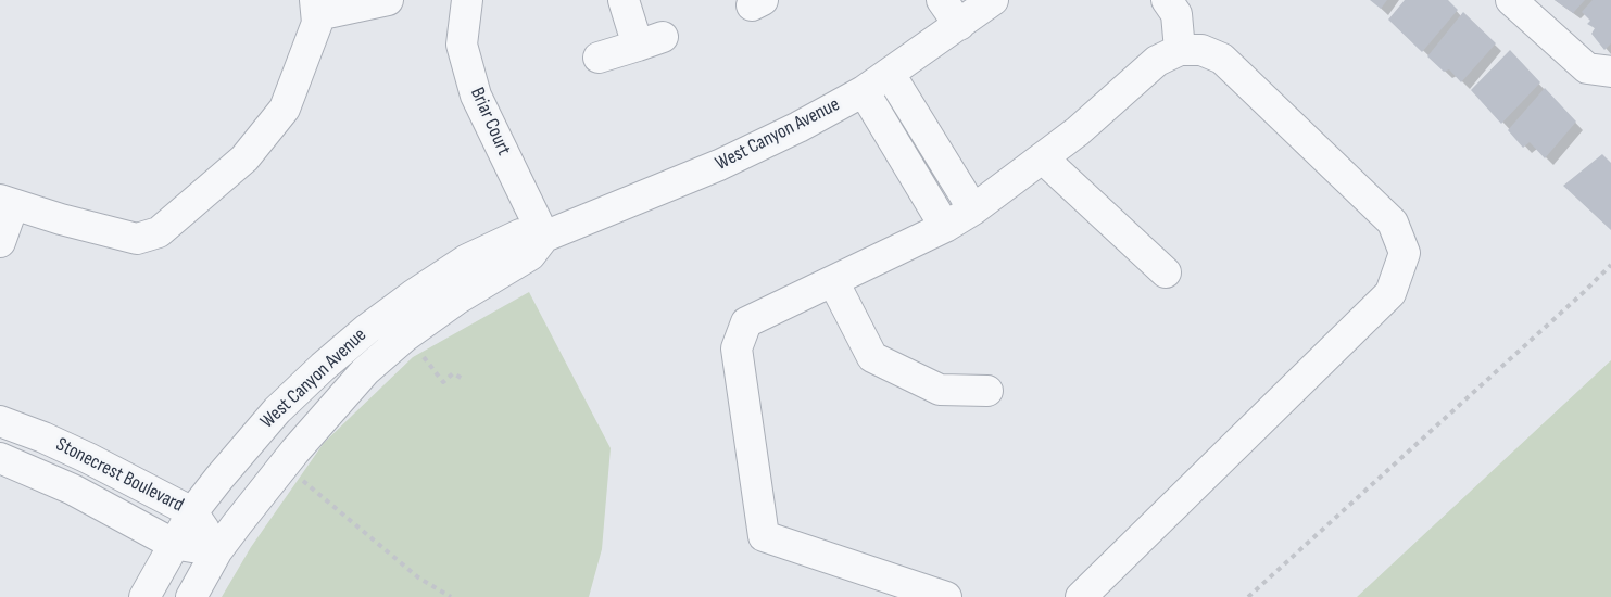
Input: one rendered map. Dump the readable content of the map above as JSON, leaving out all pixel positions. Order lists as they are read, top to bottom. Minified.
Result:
{"streets":{"street":["Briar Court","West Canyon Avenue","Stonecrest Boulevard"]},"crossings":[["Briar Court","West Canyon Avenue"],["West Canyon Avenue","Stonecrest Boulevard"]]}
